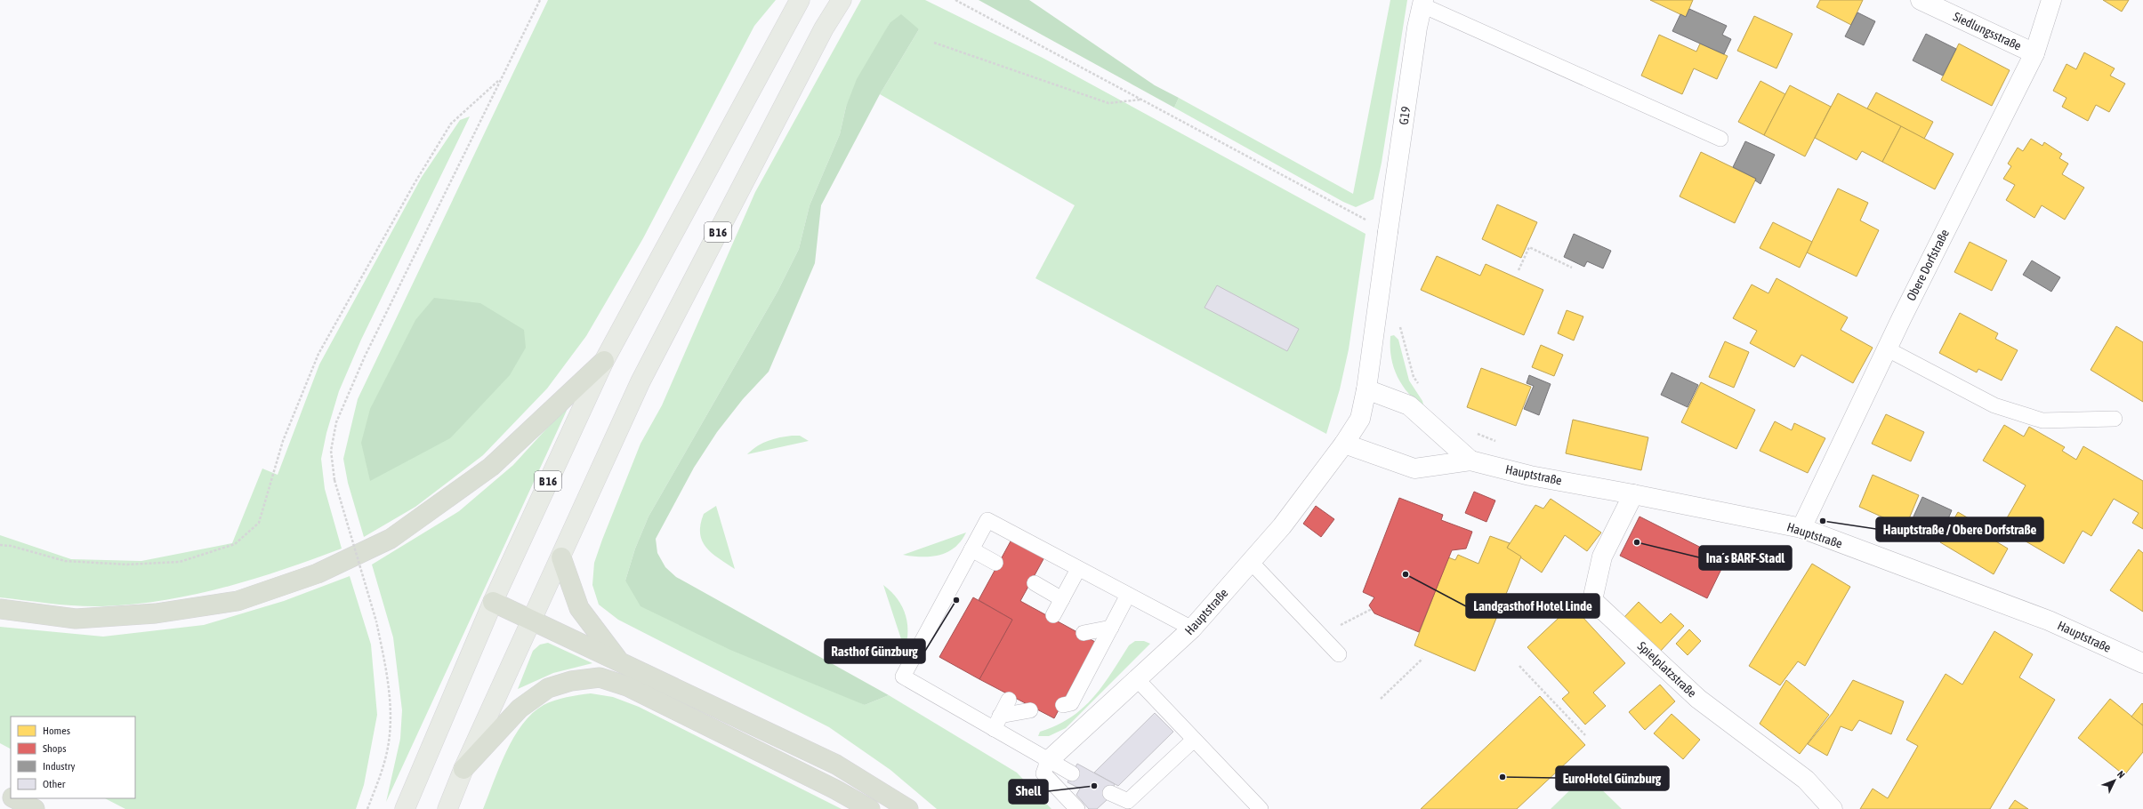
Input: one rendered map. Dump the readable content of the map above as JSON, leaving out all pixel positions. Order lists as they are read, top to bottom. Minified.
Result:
{"streets":{"main road":["B 16"],"street":["Siedlungsstraße","G19","Obere Dorfstraße","Hauptstraße","Spielplatzstraße"]},"crossings":[["Siedlungsstraße","Obere Dorfstraße"],["G19","Hauptstraße"],["Obere Dorfstraße","Hauptstraße"],["Hauptstraße","Spielplatzstraße"]],"places":["Hauptstraße / Obere Dorfstraße","Ina´s BARF-Stadl","Landgasthof Hotel Linde","Rasthof Günzburg","EuroHotel Günzburg","Shell"],"legend":["Homes","Shops","Industry","Other"],"north":"top right"}
